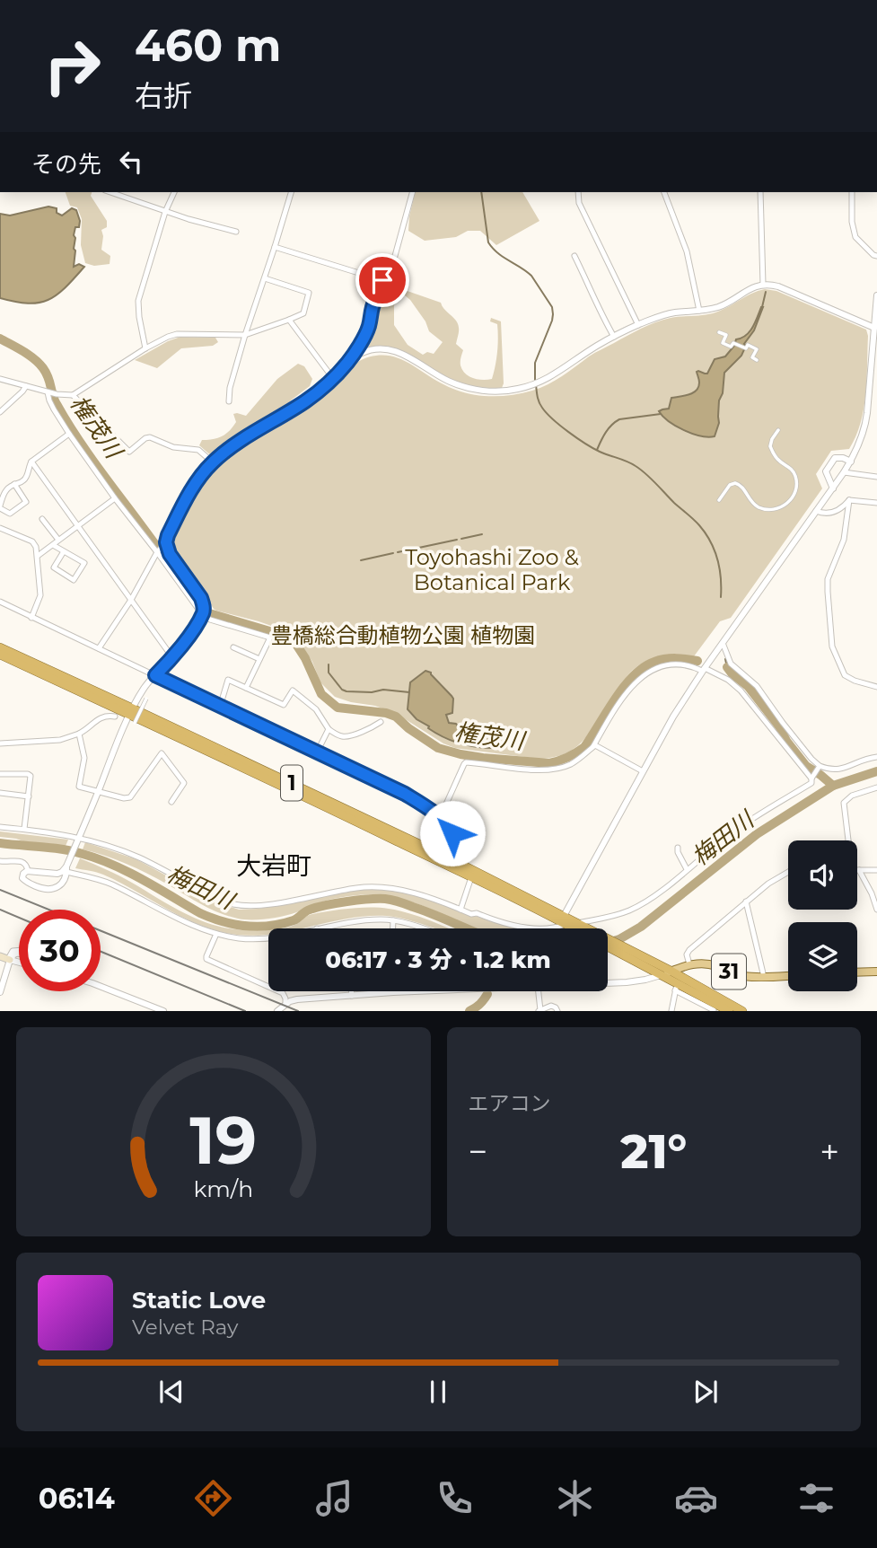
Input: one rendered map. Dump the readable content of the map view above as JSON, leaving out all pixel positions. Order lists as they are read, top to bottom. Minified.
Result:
{"streets":{"highway":["1"],"main road":["31"]},"crossings":[["1","31"]],"districts":["大岩町"],"water":["権茂川","梅田川"],"parks":["Toyohashi Zoo & Botanical Park","豊橋総合動植物公園 植物園"],"page":{"turn":["460 m","右折"],"then":"その先","limit":"30","trip":"06:17 · 3 分 · 1.2 km","tile":"エアコン","heat":["−","21°","+"],"song":["Static Love","Velvet Ray"],"tabs":"06:14","gauge":["19","km/h"]}}
